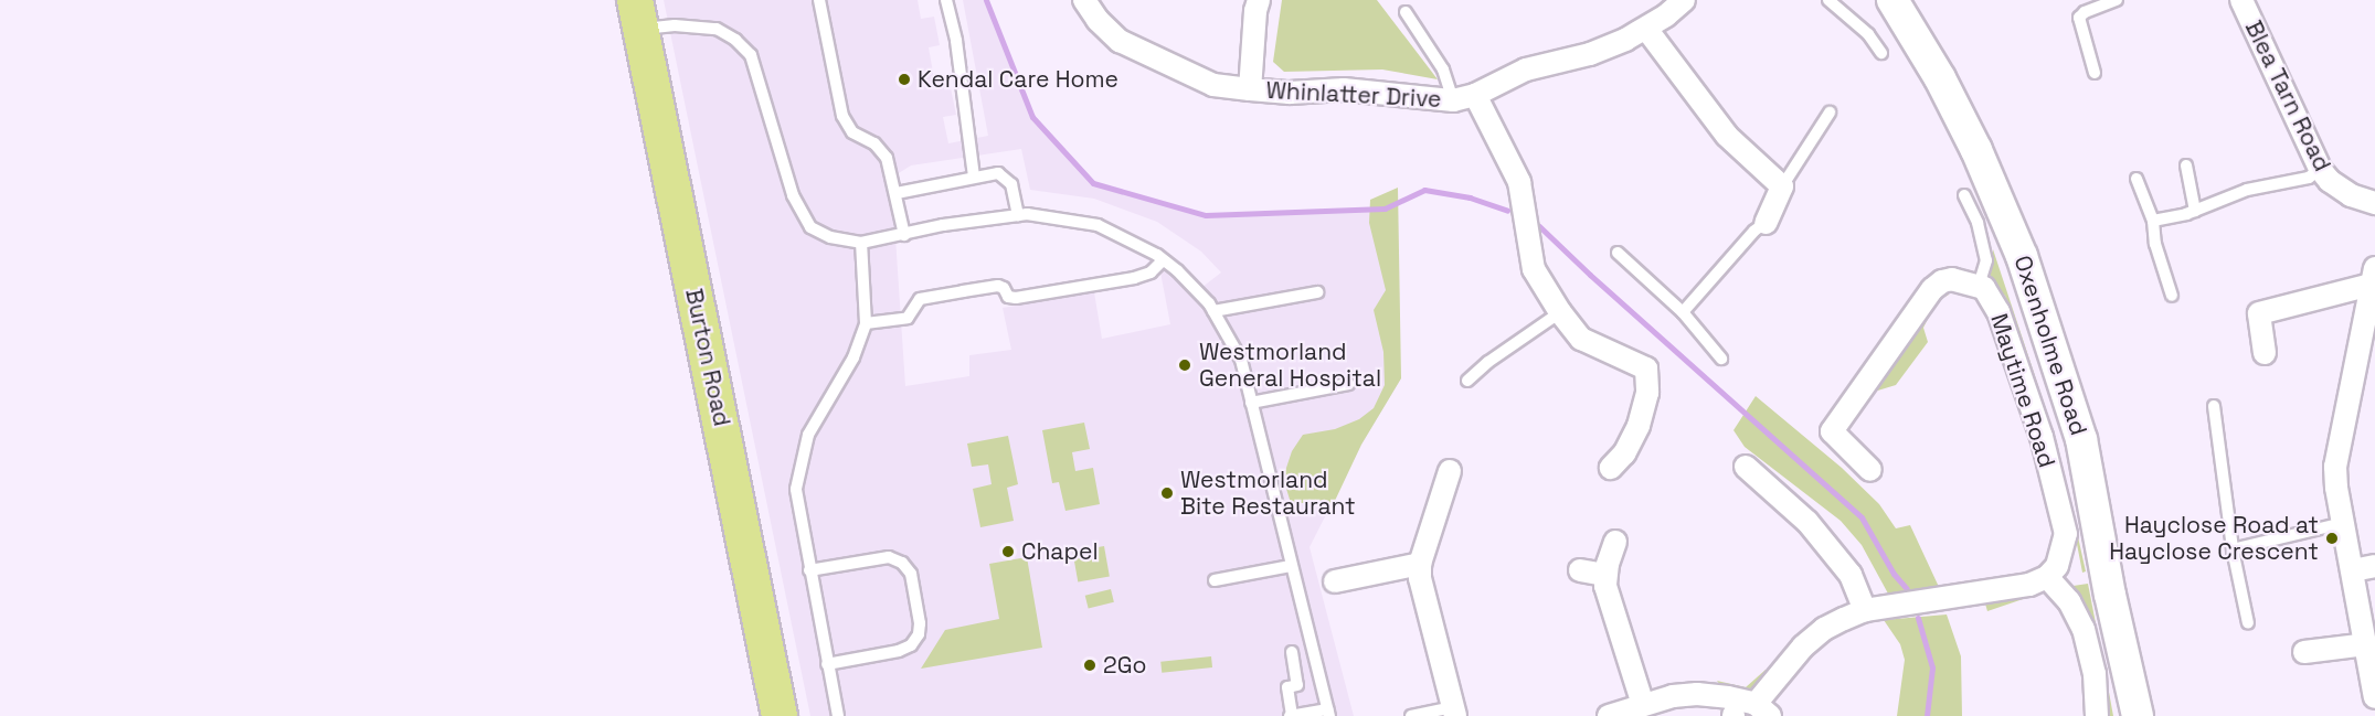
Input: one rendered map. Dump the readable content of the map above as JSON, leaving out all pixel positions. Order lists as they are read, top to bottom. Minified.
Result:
{"streets":{"main road":["Oxenholme Road","Burton Road"],"street":["Whinlatter Drive","Blea Tarn Road","Maytime Road"]},"places":["Kendal Care Home","Westmorland General Hospital","Westmorland Bite Restaurant","Hayclose Road at Hayclose Crescent","Chapel","2Go"]}
